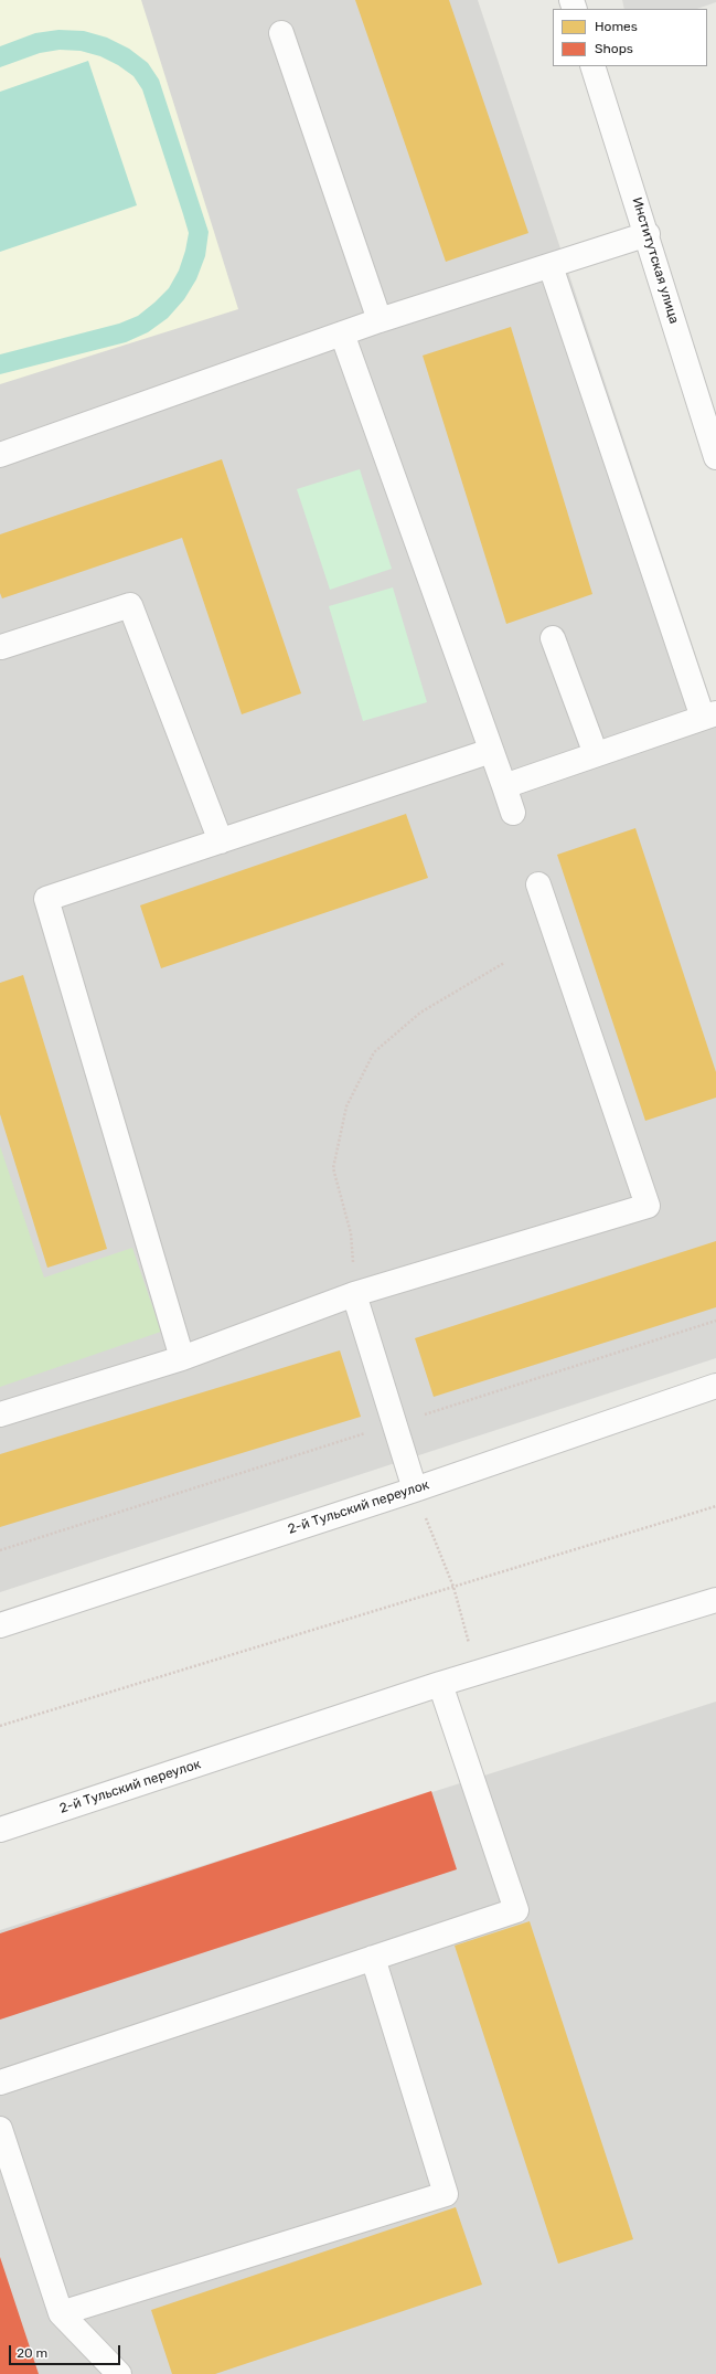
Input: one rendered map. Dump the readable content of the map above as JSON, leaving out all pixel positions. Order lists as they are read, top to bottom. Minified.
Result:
{"streets":{"street":["Институтская улица","2-й Тульский переулок"]},"legend":["Homes","Shops"],"scale_bar":"20 m"}
